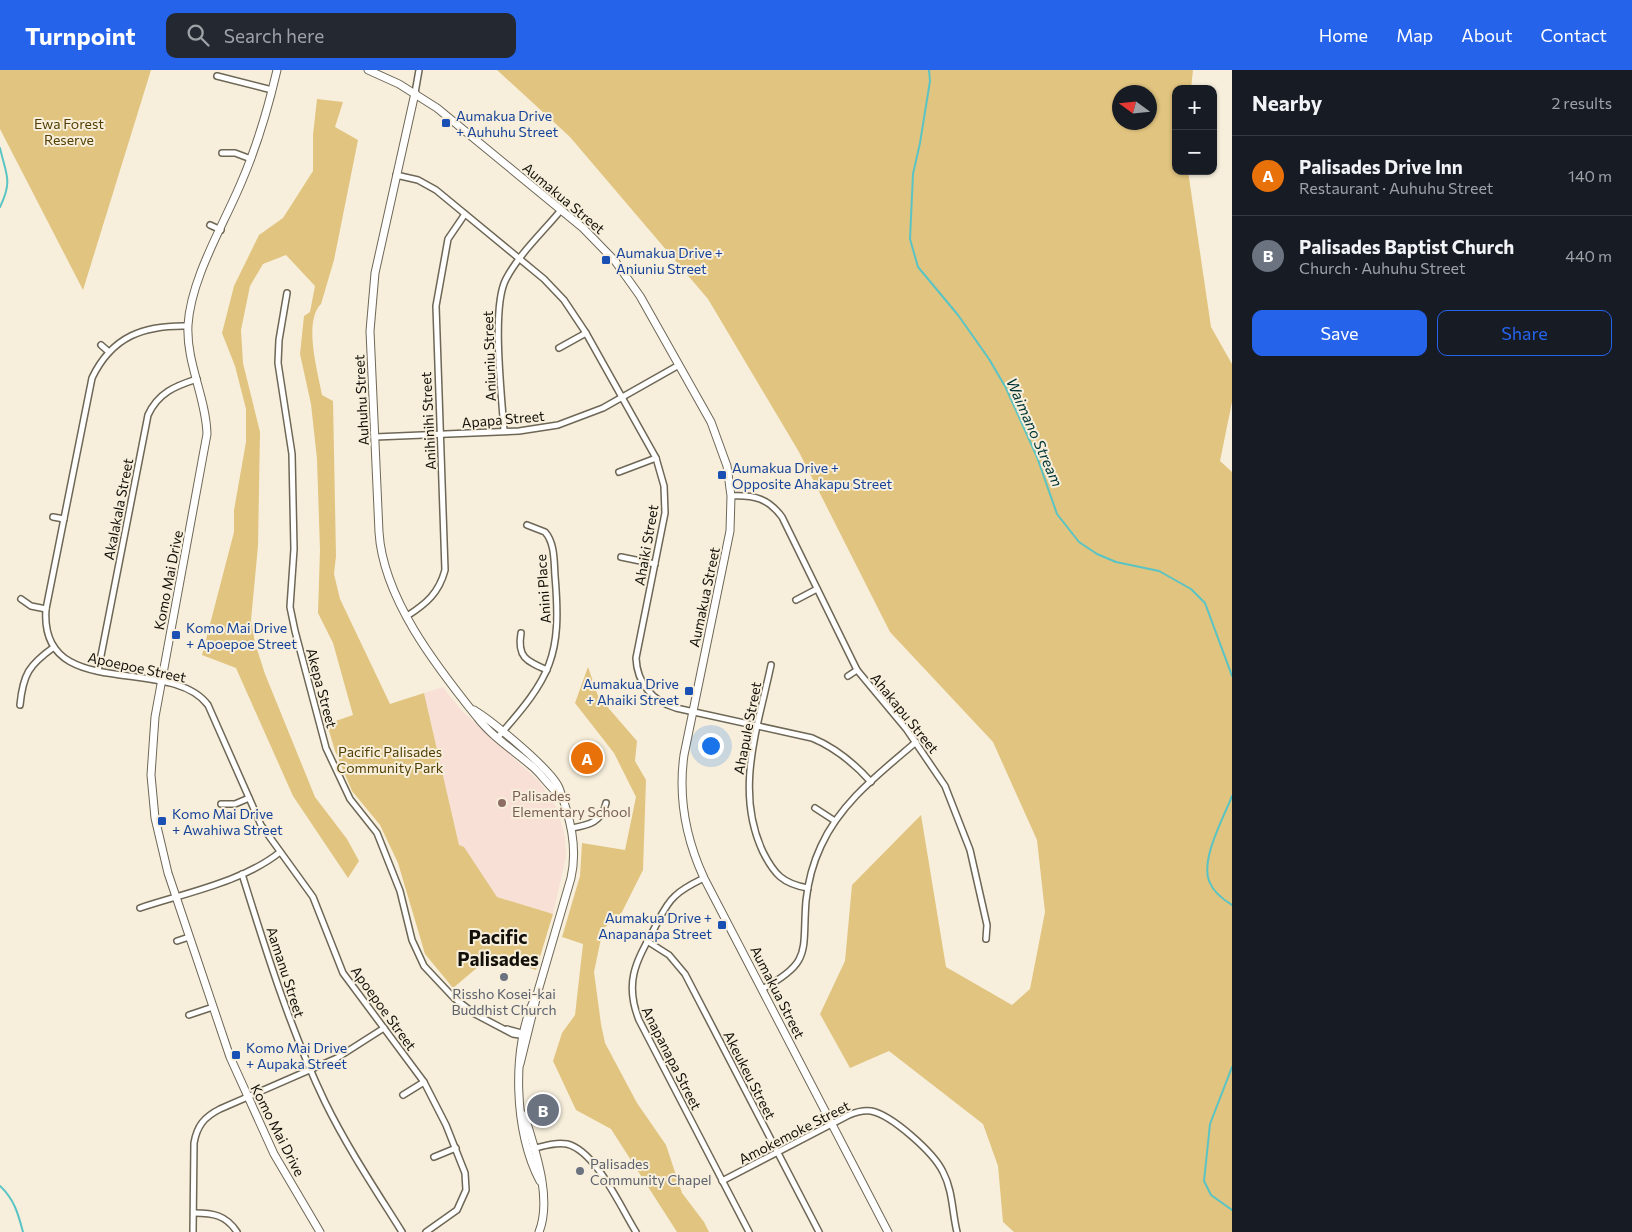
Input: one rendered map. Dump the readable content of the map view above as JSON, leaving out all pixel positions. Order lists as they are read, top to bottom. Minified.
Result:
{"streets":{"street":["Aumakua Street","Aniuniu Street","Auhuhu Street","Apapa Street","Anihinihi Street","Akalakala Street","Ahaiki Street","Komo Mai Drive","Anini Place","Apoepoe Street","Akepa Street","Ahakapu Street","Ahapule Street","Aamanu Street","Anapanapa Street","Akeukeu Street","Amokemoke Street"]},"crossings":[["Aumakua Street","Aniuniu Street"],["Aumakua Street","Auhuhu Street"],["Aumakua Street","Apapa Street"],["Aumakua Street","Ahaiki Street"],["Aumakua Street","Ahakapu Street"],["Aumakua Street","Anapanapa Street"],["Aumakua Street","Amokemoke Street"],["Aniuniu Street","Apapa Street"],["Aniuniu Street","Ahaiki Street"],["Auhuhu Street","Apapa Street"],["Auhuhu Street","Anihinihi Street"],["Auhuhu Street","Ahaiki Street"],["Auhuhu Street","Anini Place"],["Auhuhu Street","Akepa Street"],["Apapa Street","Anihinihi Street"],["Apapa Street","Ahaiki Street"],["Anihinihi Street","Ahaiki Street"],["Akalakala Street","Komo Mai Drive"],["Akalakala Street","Apoepoe Street"],["Ahaiki Street","Ahapule Street"],["Komo Mai Drive","Apoepoe Street"],["Anapanapa Street","Akeukeu Street"],["Anapanapa Street","Amokemoke Street"],["Akeukeu Street","Amokemoke Street"]],"districts":["Pacific Palisades"],"water":["Waimano Stream"],"parks":["Ewa Forest Reserve","Pacific Palisades Community Park"],"places":{"transit":["Aumakua Drive + Auhuhu Street","Aumakua Drive + Aniuniu Street","Aumakua Drive + Opposite Ahakapu Street","Komo Mai Drive + Apoepoe Street","Aumakua Drive + Ahaiki Street","Komo Mai Drive + Awahiwa Street","Aumakua Drive + Anapanapa Street","Komo Mai Drive + Aupaka Street"],"other":["Palisades Elementary School","Rissho Kosei-kai Buddhist Church","Palisades Community Chapel"]},"north":"left","page":{"header":"Turnpoint","search":"Search here","nav":["Home","Map","About","Contact"],"heading":["Nearby","2 results"],"map_buttons":["+","−"],"list":[{"mark":"A","name":"Palisades Drive Inn","note":"Restaurant · Auhuhu Street","value":"140 m"},{"mark":"B","name":"Palisades Baptist Church","note":"Church · Auhuhu Street","value":"440 m"}],"buttons":["Save","Share"],"pins":["A","B"]}}
